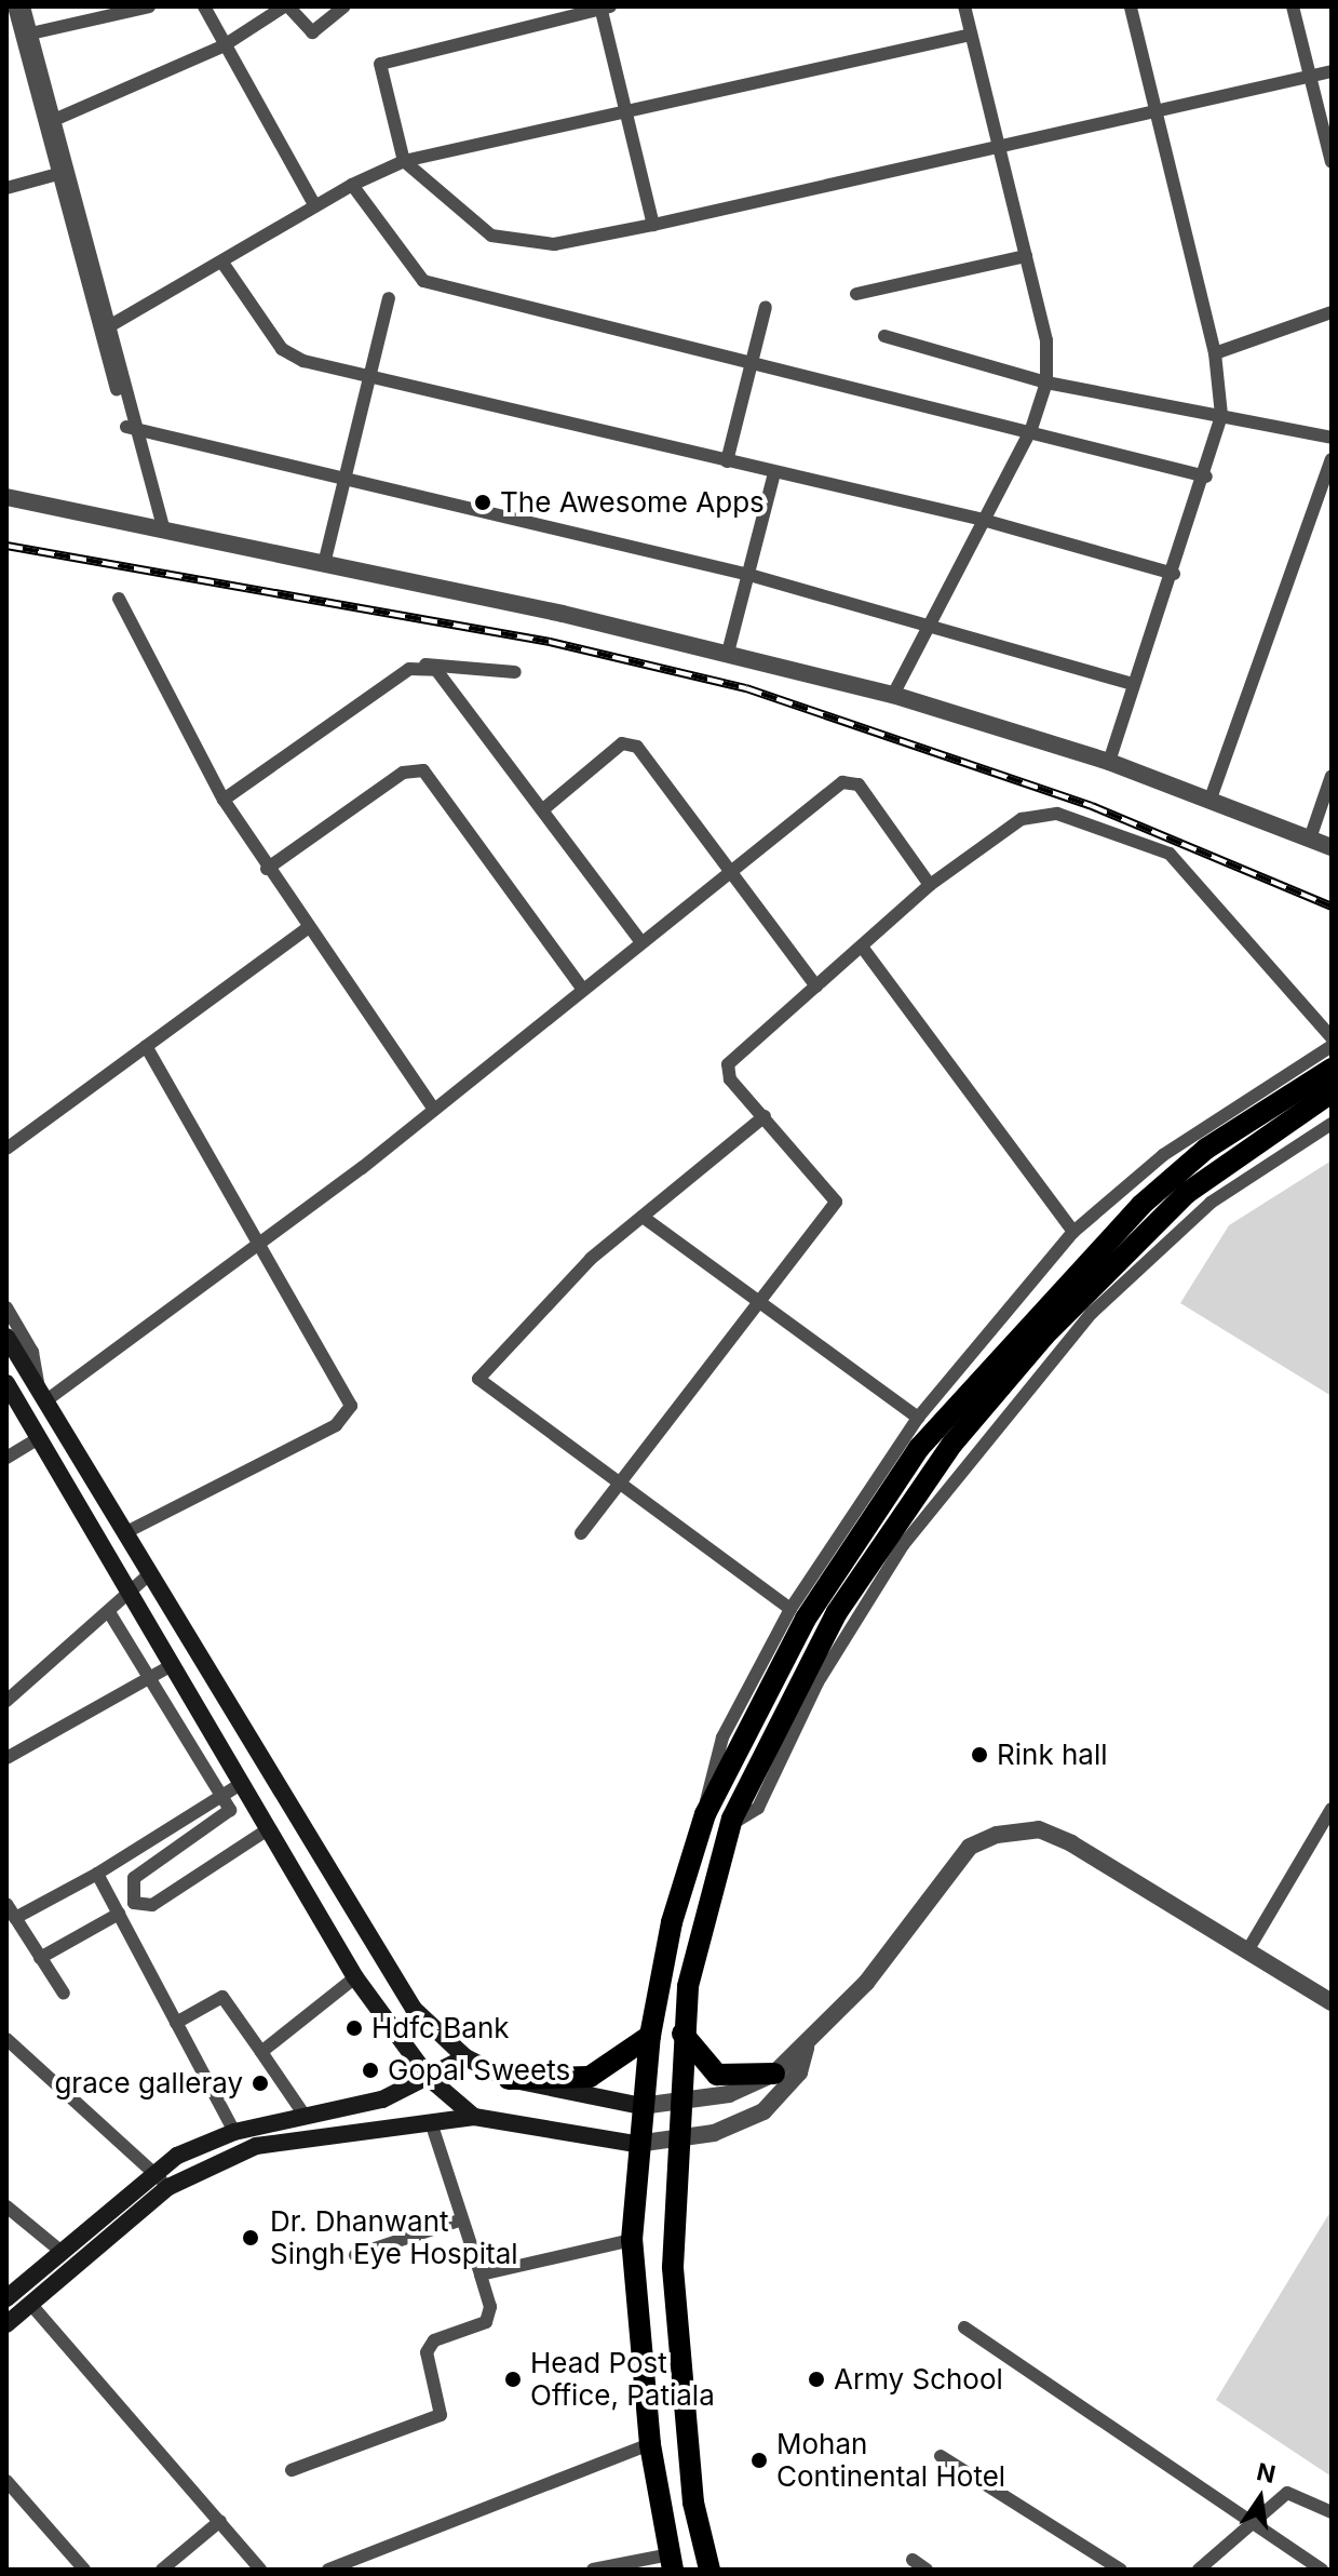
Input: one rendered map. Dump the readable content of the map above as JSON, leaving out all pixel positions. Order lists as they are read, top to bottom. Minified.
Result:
{"places":["The Awesome Apps","Rink hall","Hdfc Bank","Gopal Sweets","grace galleray","Dr. Dhanwant Singh Eye Hospital","Head Post Office, Patiala","Army School","Mohan Continental Hotel"],"north":"top"}
